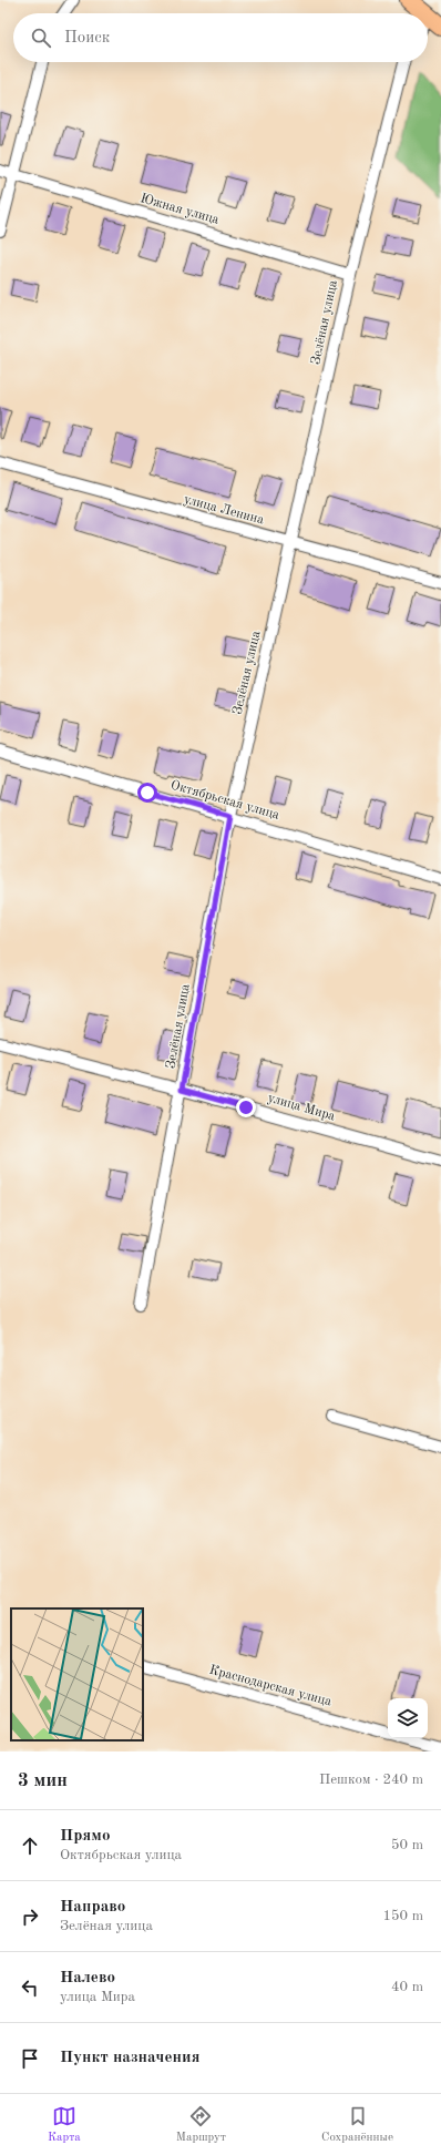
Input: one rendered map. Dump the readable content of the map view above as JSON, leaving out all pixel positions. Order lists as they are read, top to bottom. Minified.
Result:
{"streets":{"street":["Южная улица","Зелёная улица","улица Ленина","Октябрьская улица","улица Мира","Краснодарская улица"]},"crossings":[["Южная улица","Зелёная улица"],["Зелёная улица","улица Ленина"],["Зелёная улица","Октябрьская улица"],["Зелёная улица","улица Мира"]],"page":{"search":"Поиск","heading":["3 мин","Пешком · 240 m"],"list":[["Прямо","Октябрьская улица","50 m"],["Направо","Зелёная улица","150 m"],["Налево","улица Мира","40 m"],"Пункт назначения"],"nav":["Карта","Маршрут","Сохранённые"]}}
